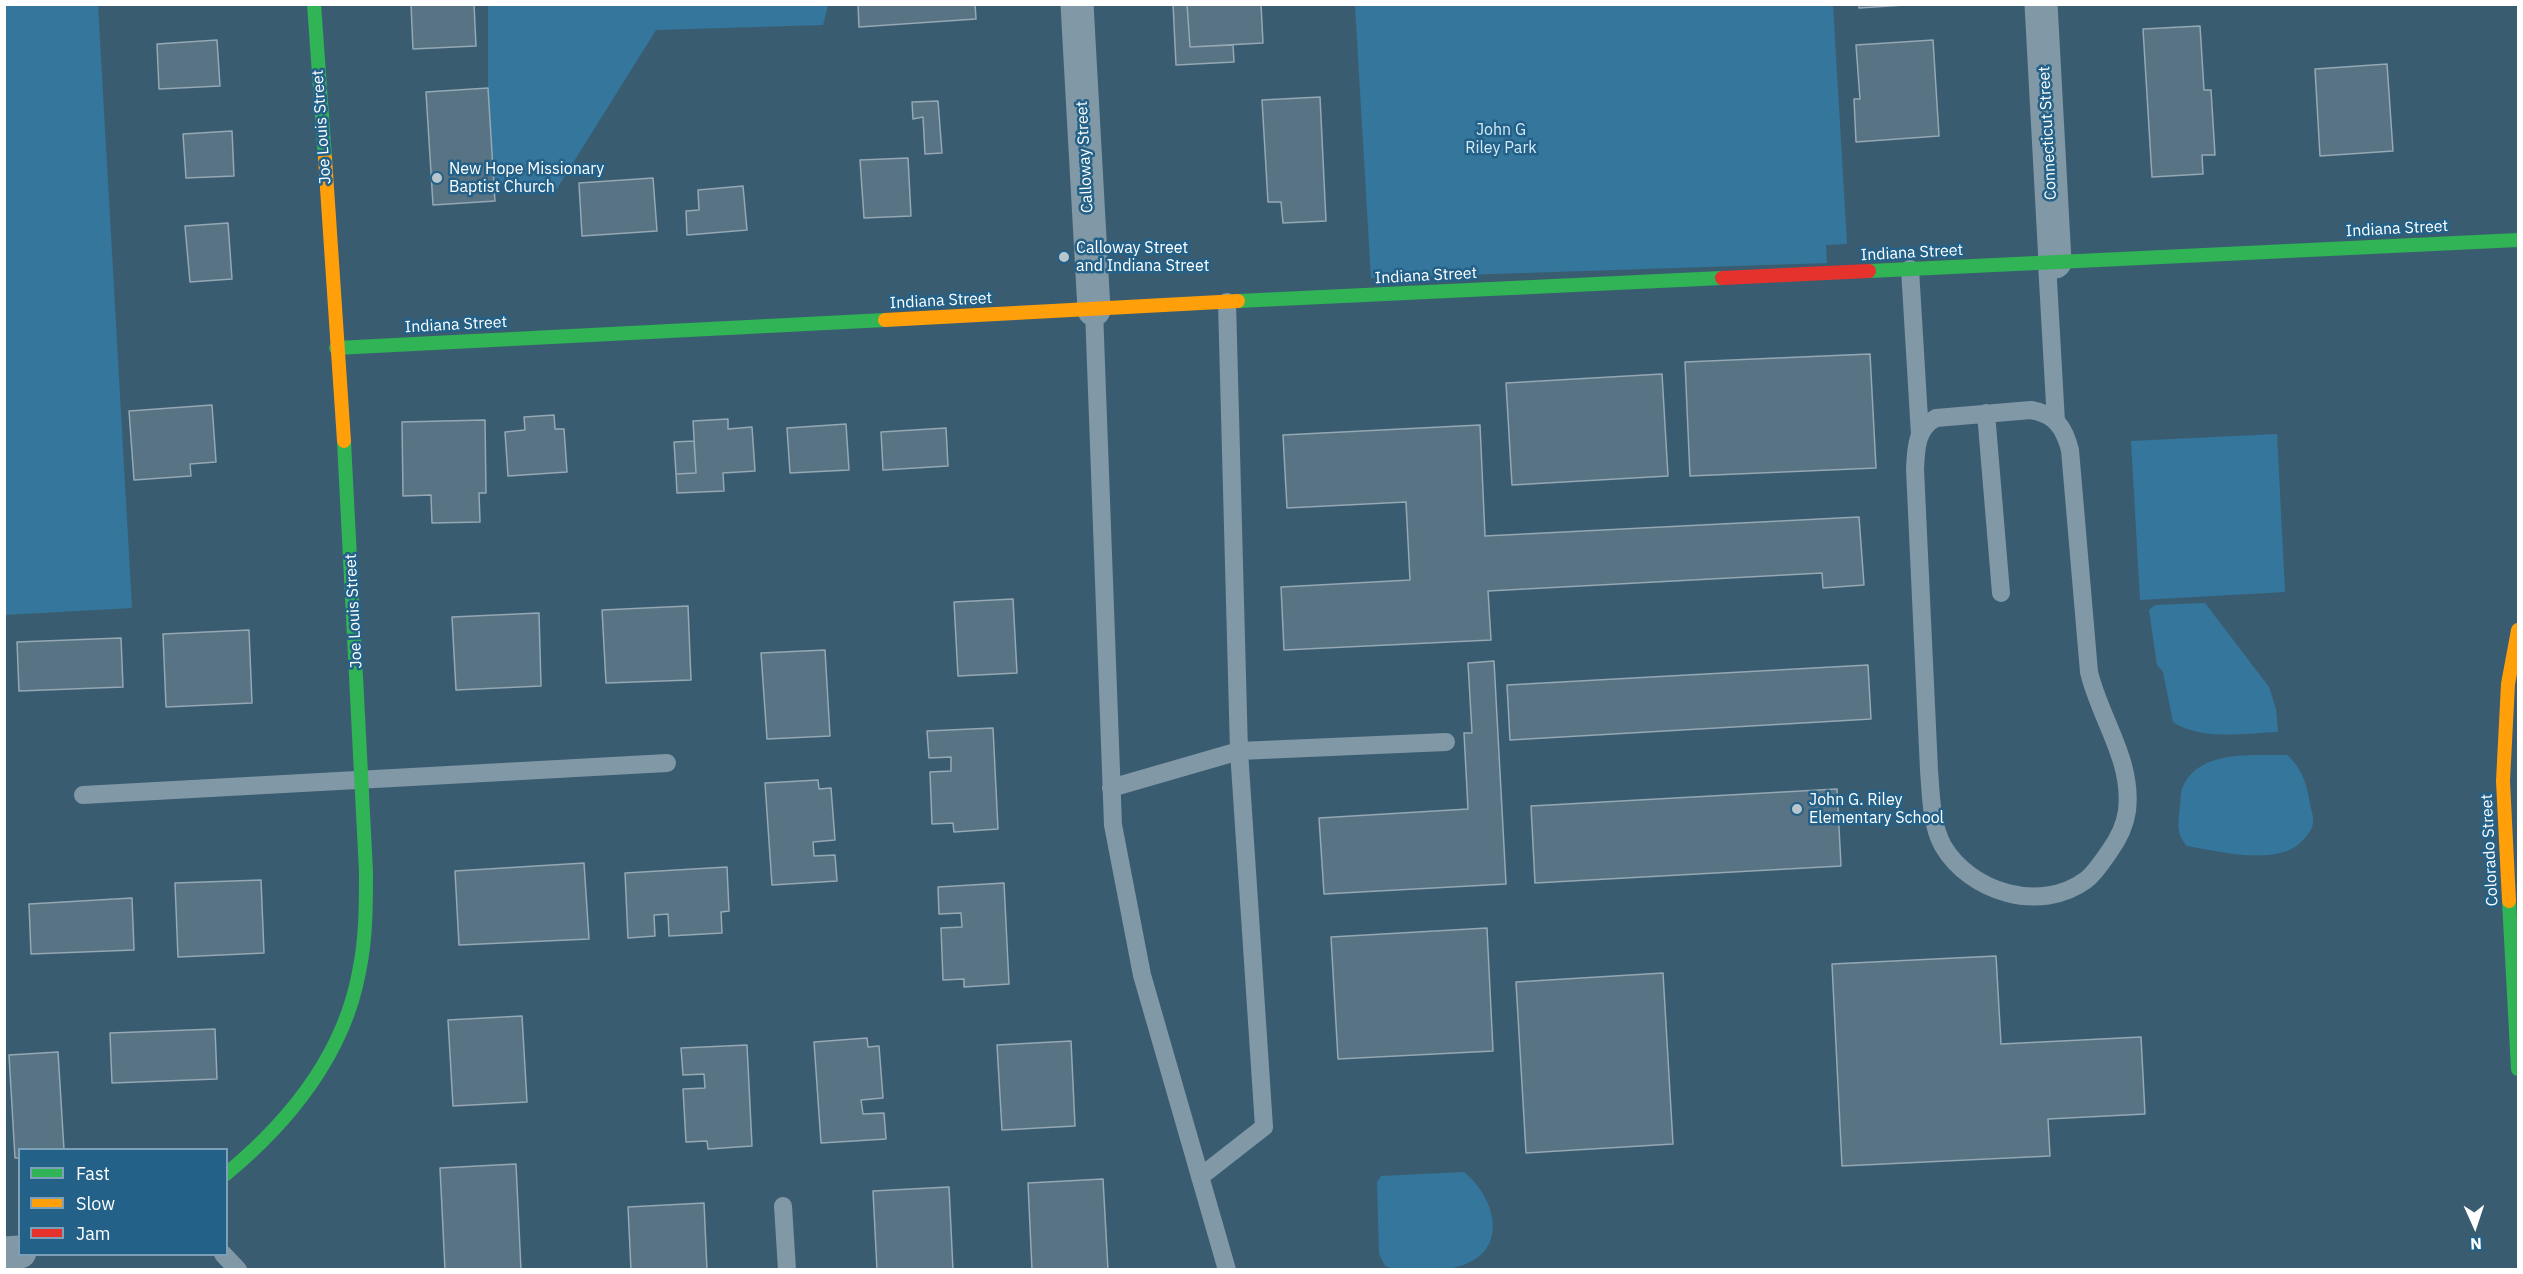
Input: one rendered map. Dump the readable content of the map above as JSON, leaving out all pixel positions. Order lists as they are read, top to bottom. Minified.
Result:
{"streets":{"street":["Joe Louis Street","Connecticut Street","Calloway Street","Indiana Street","Colorado Street"]},"crossings":[["Joe Louis Street","Indiana Street"],["Connecticut Street","Indiana Street"],["Calloway Street","Indiana Street"]],"parks":["John G Riley Park"],"places":["New Hope Missionary Baptist Church","Calloway Street and Indiana Street","John G. Riley Elementary School"],"legend":["Fast","Slow","Jam"],"north":"bottom"}
